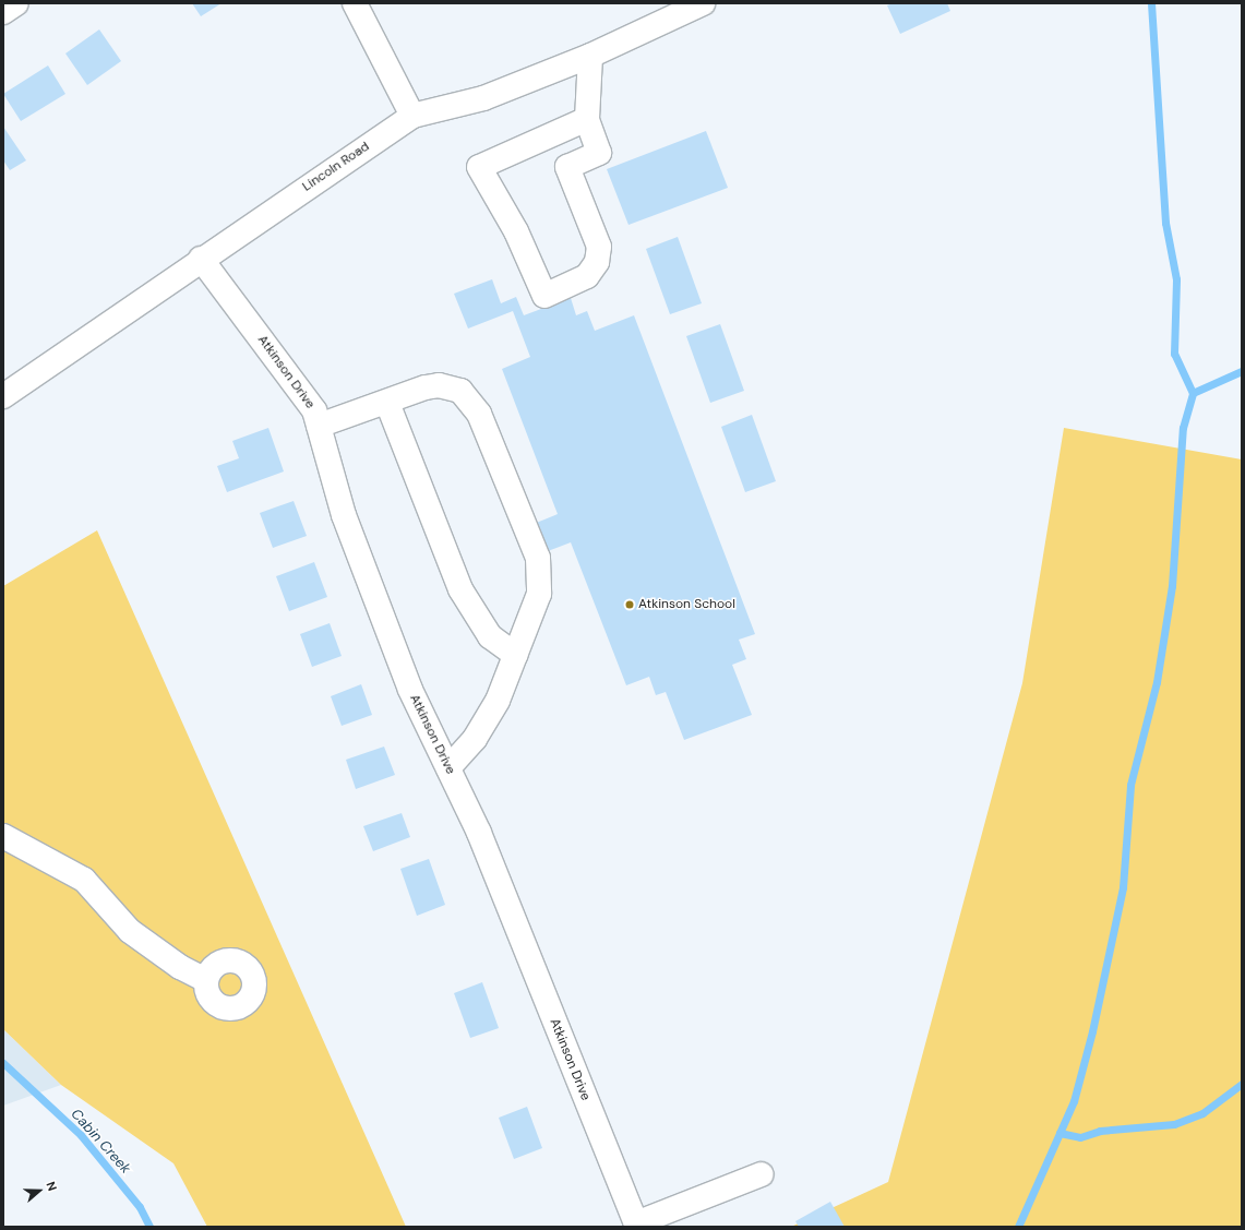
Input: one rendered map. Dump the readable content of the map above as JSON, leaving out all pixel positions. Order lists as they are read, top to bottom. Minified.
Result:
{"streets":{"street":["Lincoln Road","Atkinson Drive"]},"crossings":[["Lincoln Road","Atkinson Drive"]],"water":["Cabin Creek"],"places":["Atkinson School"],"north":"right"}
